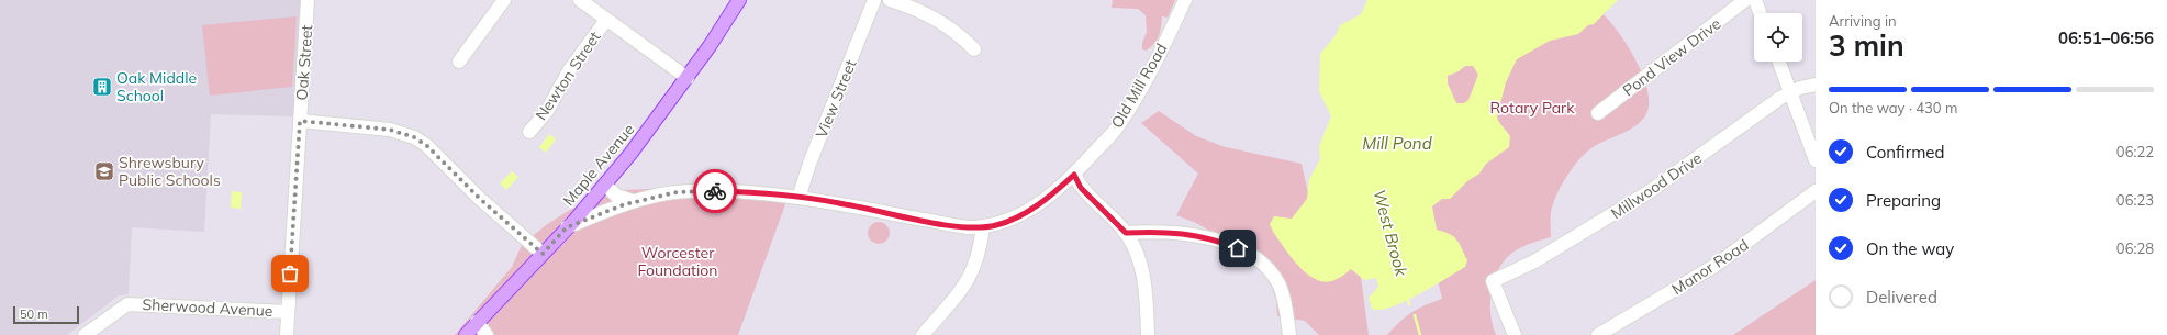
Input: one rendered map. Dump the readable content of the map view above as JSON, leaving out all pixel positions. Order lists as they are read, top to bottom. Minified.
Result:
{"streets":{"main road":["Maple Avenue"],"street":["Pond View Drive","Oak Street","Newton Street","Old Mill Road","View Street","Millwood Drive","Manor Road","Sherwood Avenue"]},"crossings":[["Oak Street","Sherwood Avenue"],["Old Mill Road","View Street"],["Old Mill Road","Maple Avenue"]],"water":["Mill Pond","West Brook"],"parks":["Rotary Park","Worcester Foundation"],"places":{"building":["Oak Middle School"],"school or university":["Shrewsbury Public Schools"]},"scale_bar":"50 m","page":{"heading":["3 min","Arriving in","06:51–06:56"],"bar":"On the way · 430 m","list":[["Confirmed","06:22"],["Preparing","06:23"],["On the way","06:28"],"Delivered"],"scale":"50 m"}}
